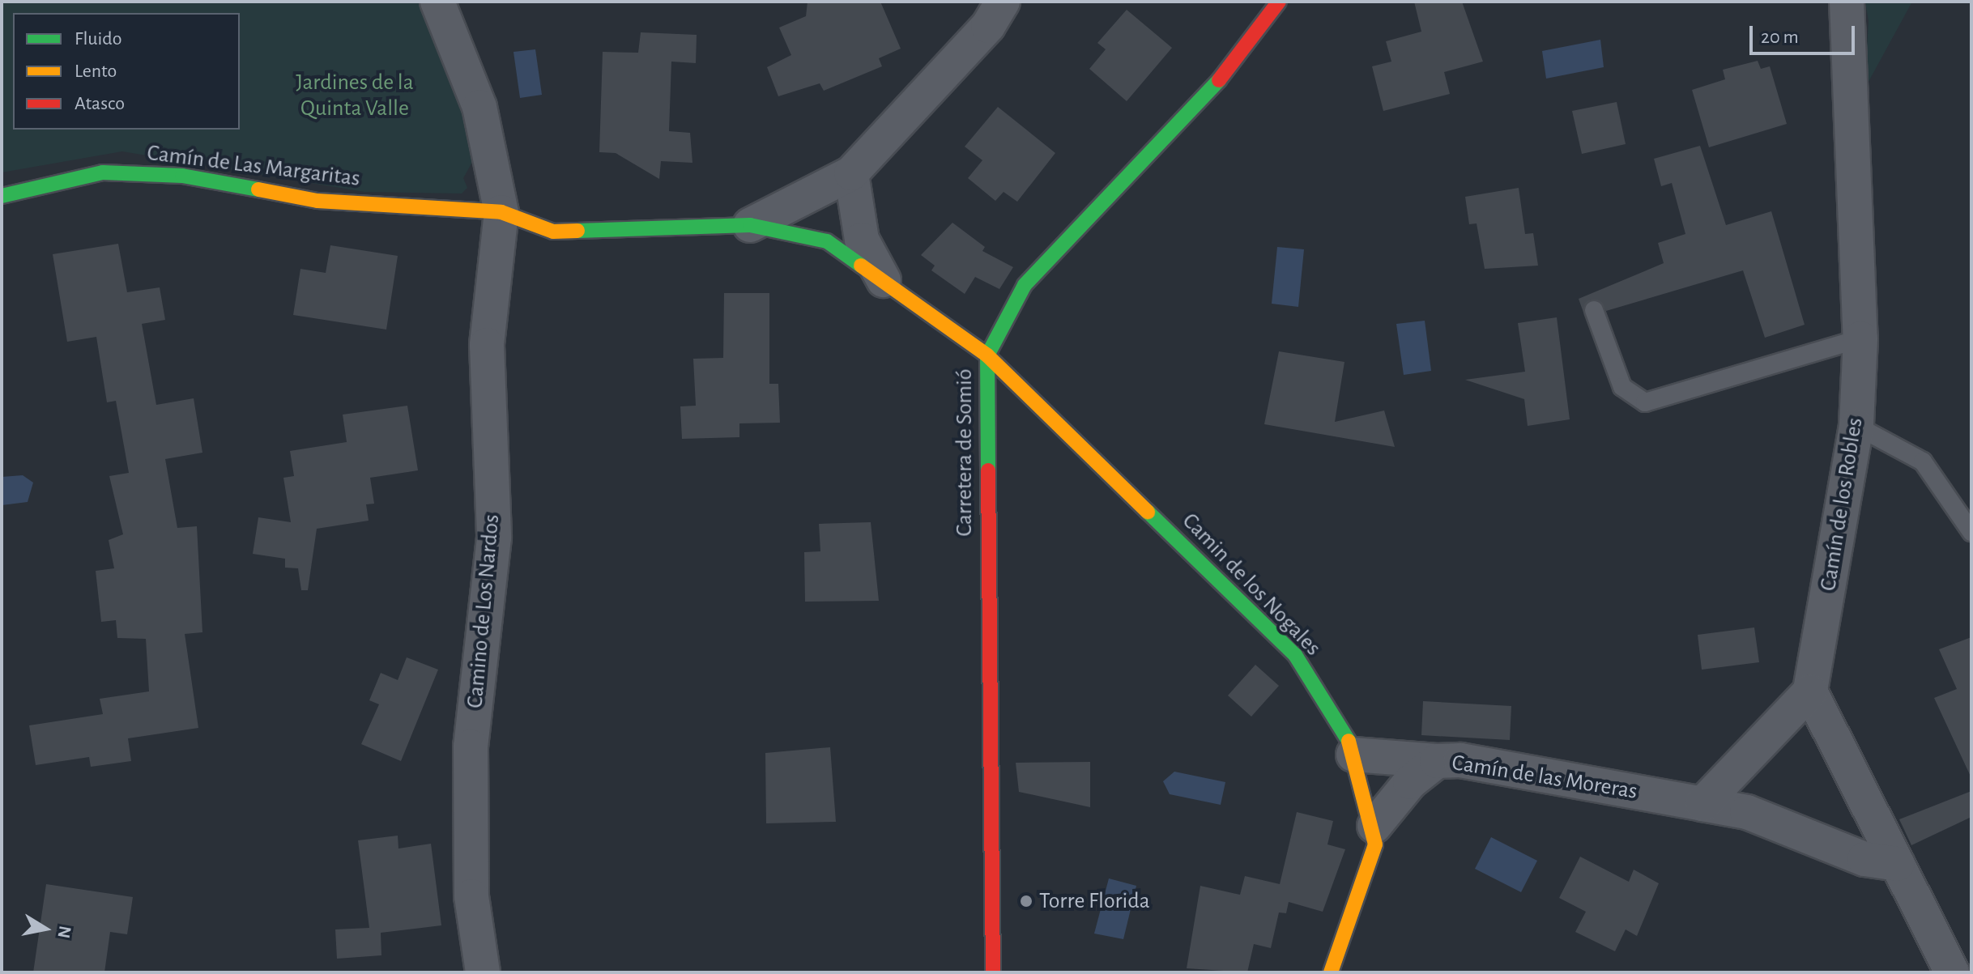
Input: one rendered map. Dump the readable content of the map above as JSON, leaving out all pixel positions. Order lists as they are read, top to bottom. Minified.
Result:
{"streets":{"street":["Camín de Las Margaritas","Carretera de Somió","Camín de los Robles","Camin de los Nogales","Camino de Los Nardos","Camín de las Moreras"]},"crossings":[["Camín de Las Margaritas","Camin de los Nogales"],["Camín de Las Margaritas","Camino de Los Nardos"],["Carretera de Somió","Camin de los Nogales"],["Camin de los Nogales","Camín de las Moreras"]],"parks":["Jardines de la Quinta Valle"],"places":["Torre Florida"],"legend":["Fluido","Lento","Atasco"],"scale_bar":"20 m","north":"right"}
